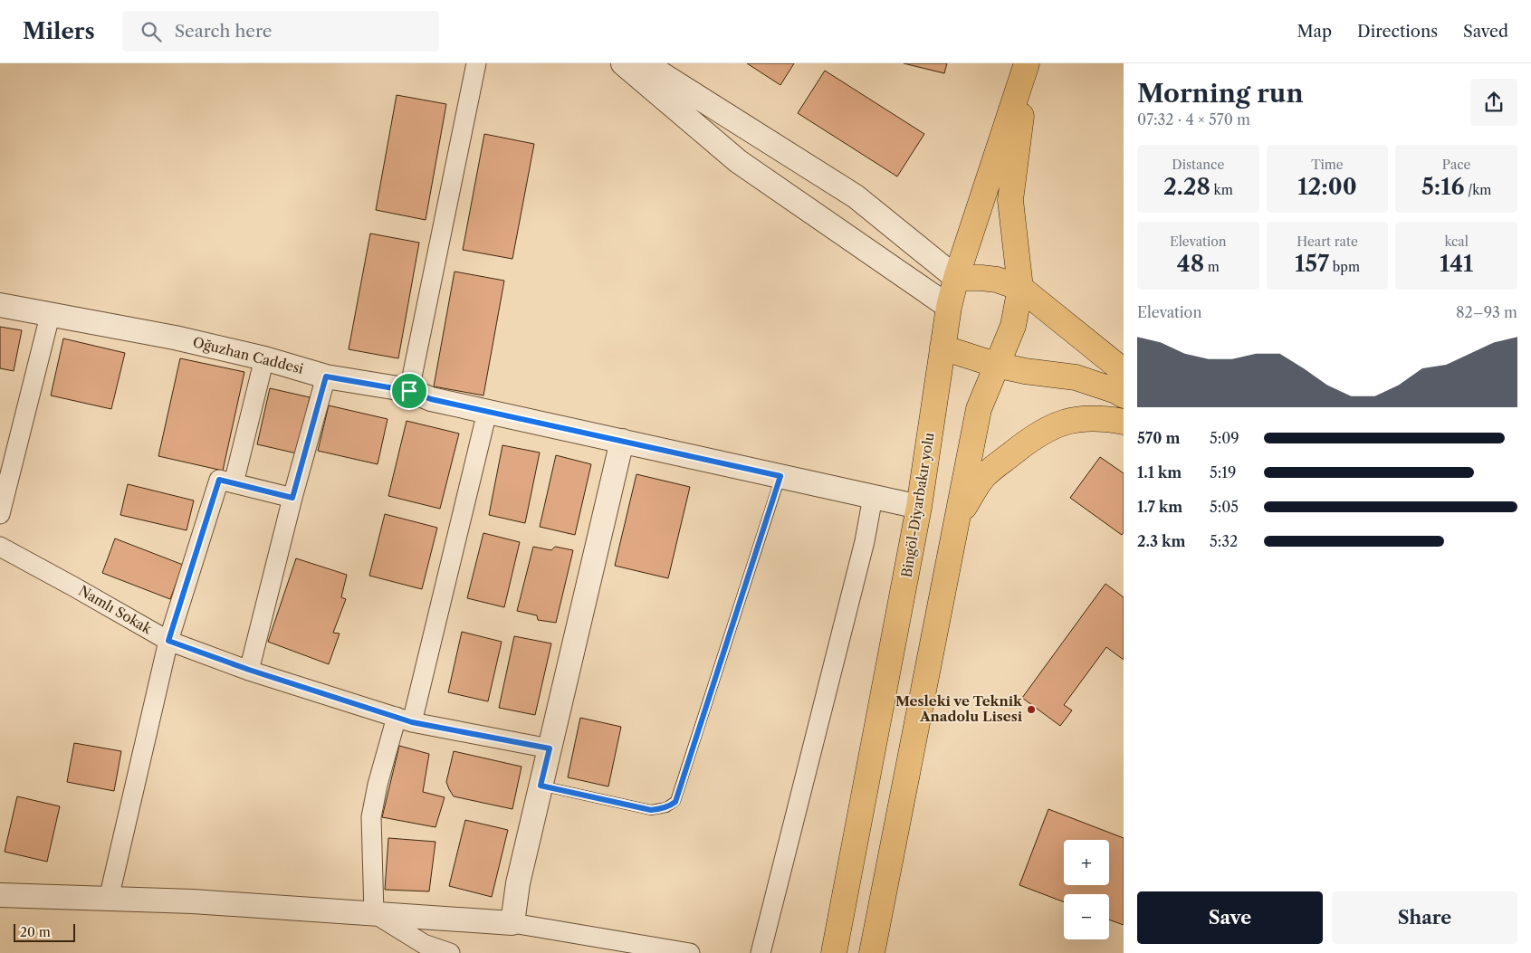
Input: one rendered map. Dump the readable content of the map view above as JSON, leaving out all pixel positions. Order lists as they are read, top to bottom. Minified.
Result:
{"streets":{"main road":["Bingöl-Diyarbakır yolu"],"street":["Oğuzhan Caddesi","Namlı Sokak"]},"crossings":[["Oğuzhan Caddesi","Bingöl-Diyarbakır yolu"]],"places":["Mesleki ve Teknik Anadolu Lisesi"],"scale_bar":"20 m","page":{"header":"Milers","search":"Search here","nav":["Map","Directions","Saved"],"heading":["Morning run","07:32 · 4 × 570 m"],"stats":[["Distance","2.28 km"],["Time","12:00"],["Pace","5:16 /km"],["Elevation","48 m"],["Heart rate","157 bpm"],["kcal","141"]],"chart":["Elevation","82–93 m"],"list":[{"name":"570 m","note":"5:09"},{"name":"1.1 km","note":"5:19"},{"name":"1.7 km","note":"5:05"},{"name":"2.3 km","note":"5:32"}],"map_buttons":["+","−"],"buttons":["Save","Share"],"scale":"20 m"}}
